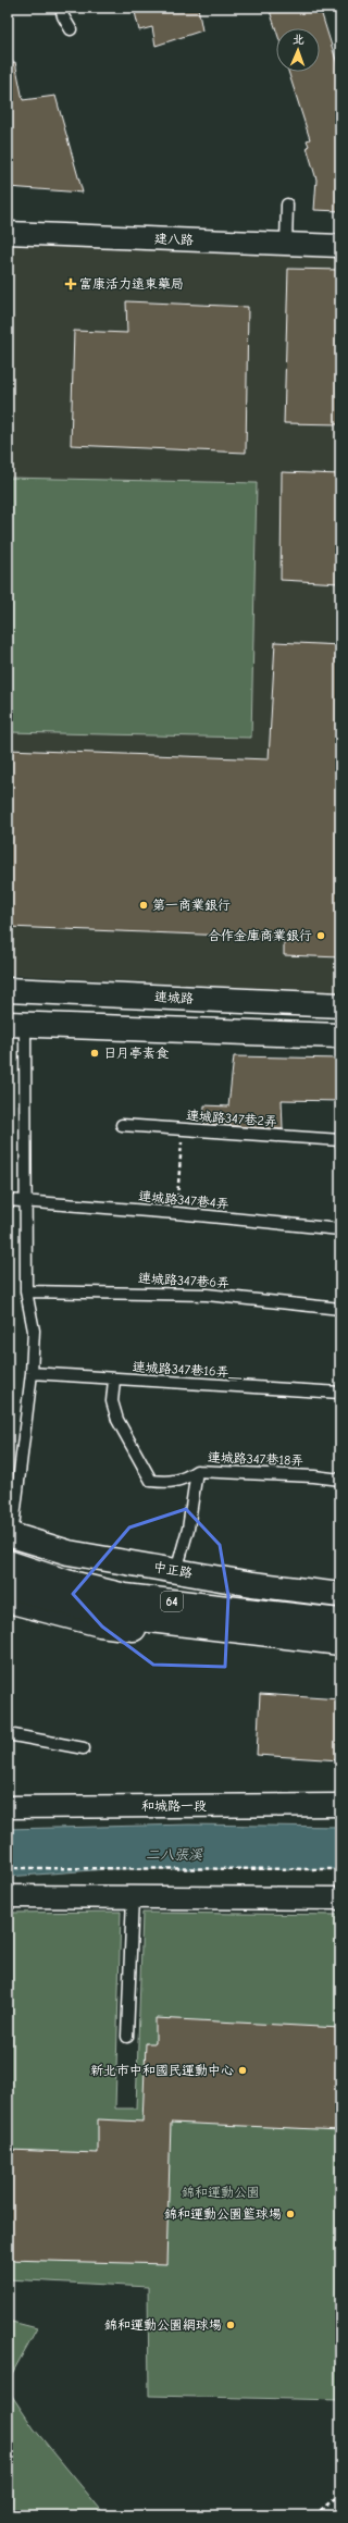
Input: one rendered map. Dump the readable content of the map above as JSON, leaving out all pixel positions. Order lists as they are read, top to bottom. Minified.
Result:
{"streets":{"main road":["連城路","中正路","64"],"street":["建八路","和城路一段"],"lane":["連城路347巷2弄","連城路347巷4弄","連城路347巷6弄","連城路347巷16弄＿","連城路347巷18弄"]},"crossings":[["連城路347巷16弄＿","連城路347巷18弄"]],"water":["二八張溪"],"parks":["錦和運動公園"],"places":{"health":["富康活力遠東藥局"],"other":["第一商業銀行","合作金庫商業銀行","日月亭素食","新北市中和國民運動中心","錦和運動公園籃球場","錦和運動公園網球場"]},"north":"top"}
